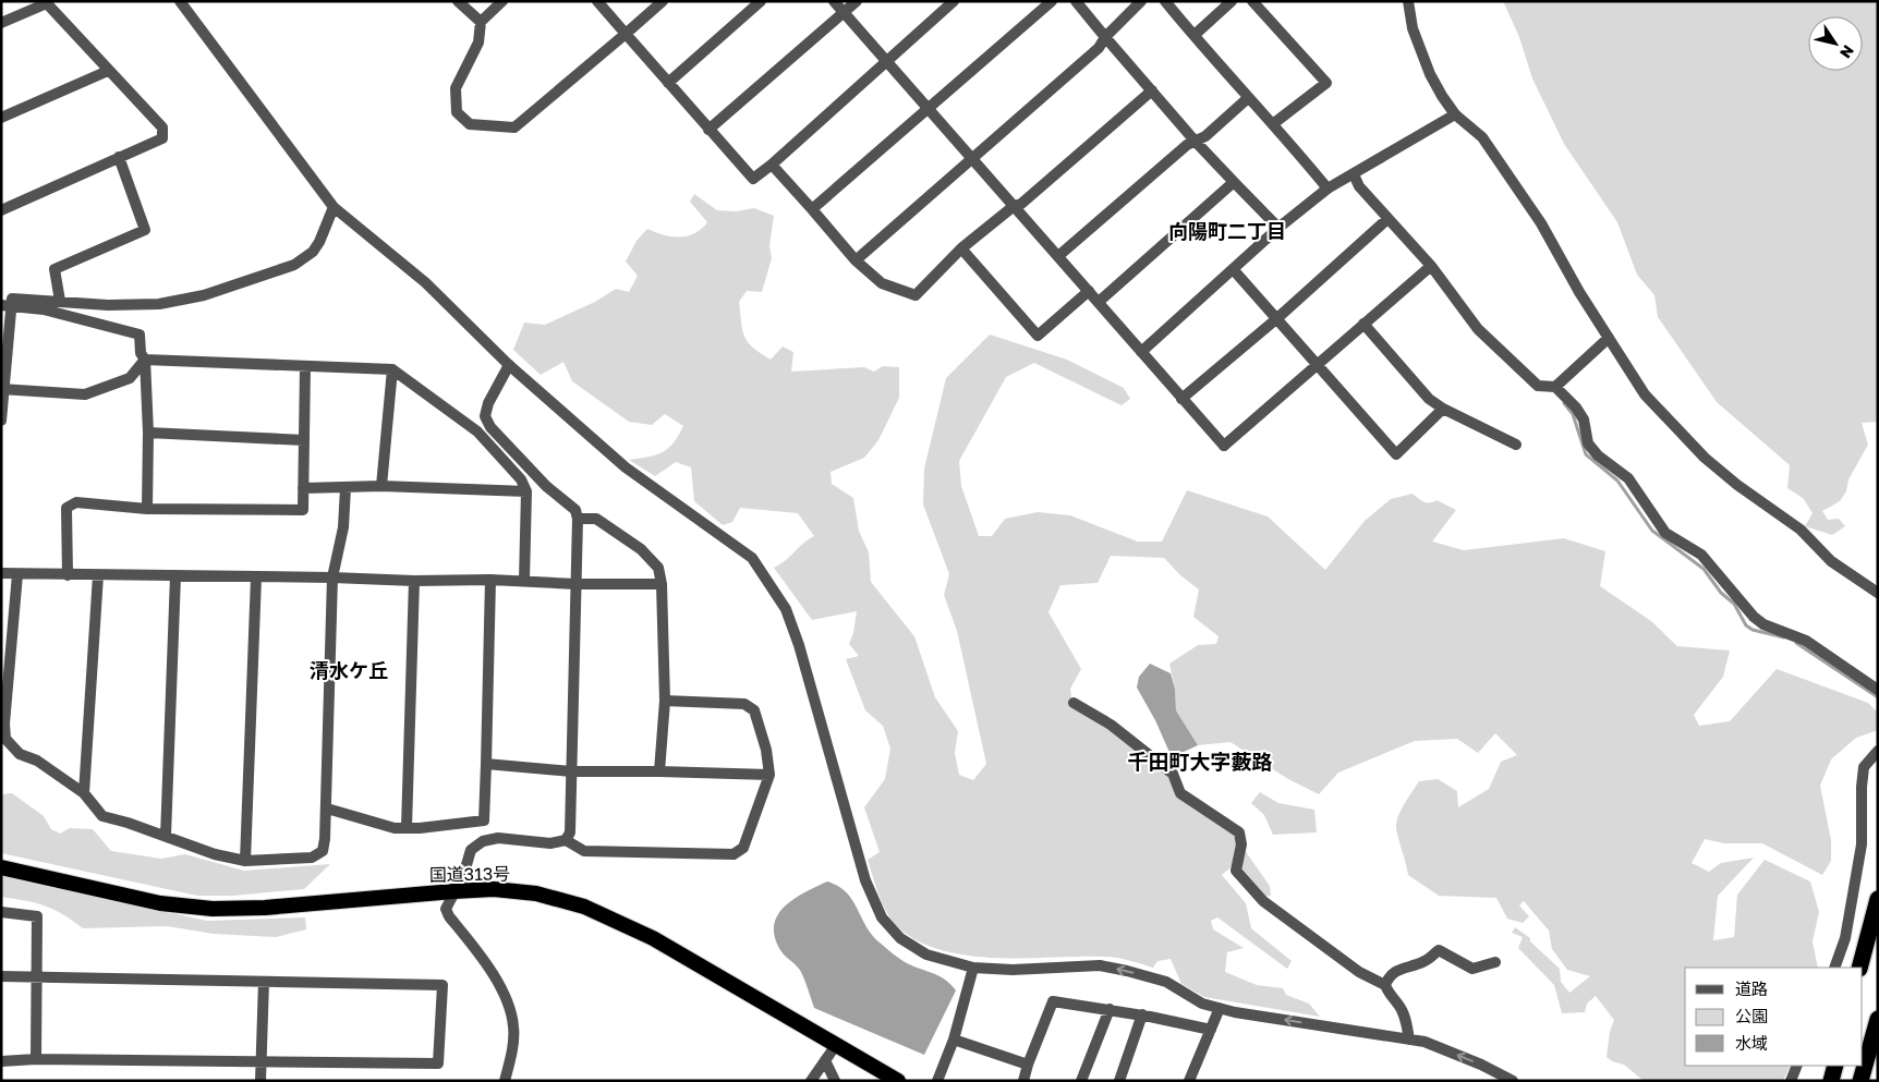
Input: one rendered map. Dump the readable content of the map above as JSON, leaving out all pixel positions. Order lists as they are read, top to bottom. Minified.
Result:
{"streets":{"highway":["国道313号"]},"districts":["向陽町二丁目","清水ケ丘","千田町大字藪路"],"legend":["道路","公園","水域"],"north":"bottom right"}
